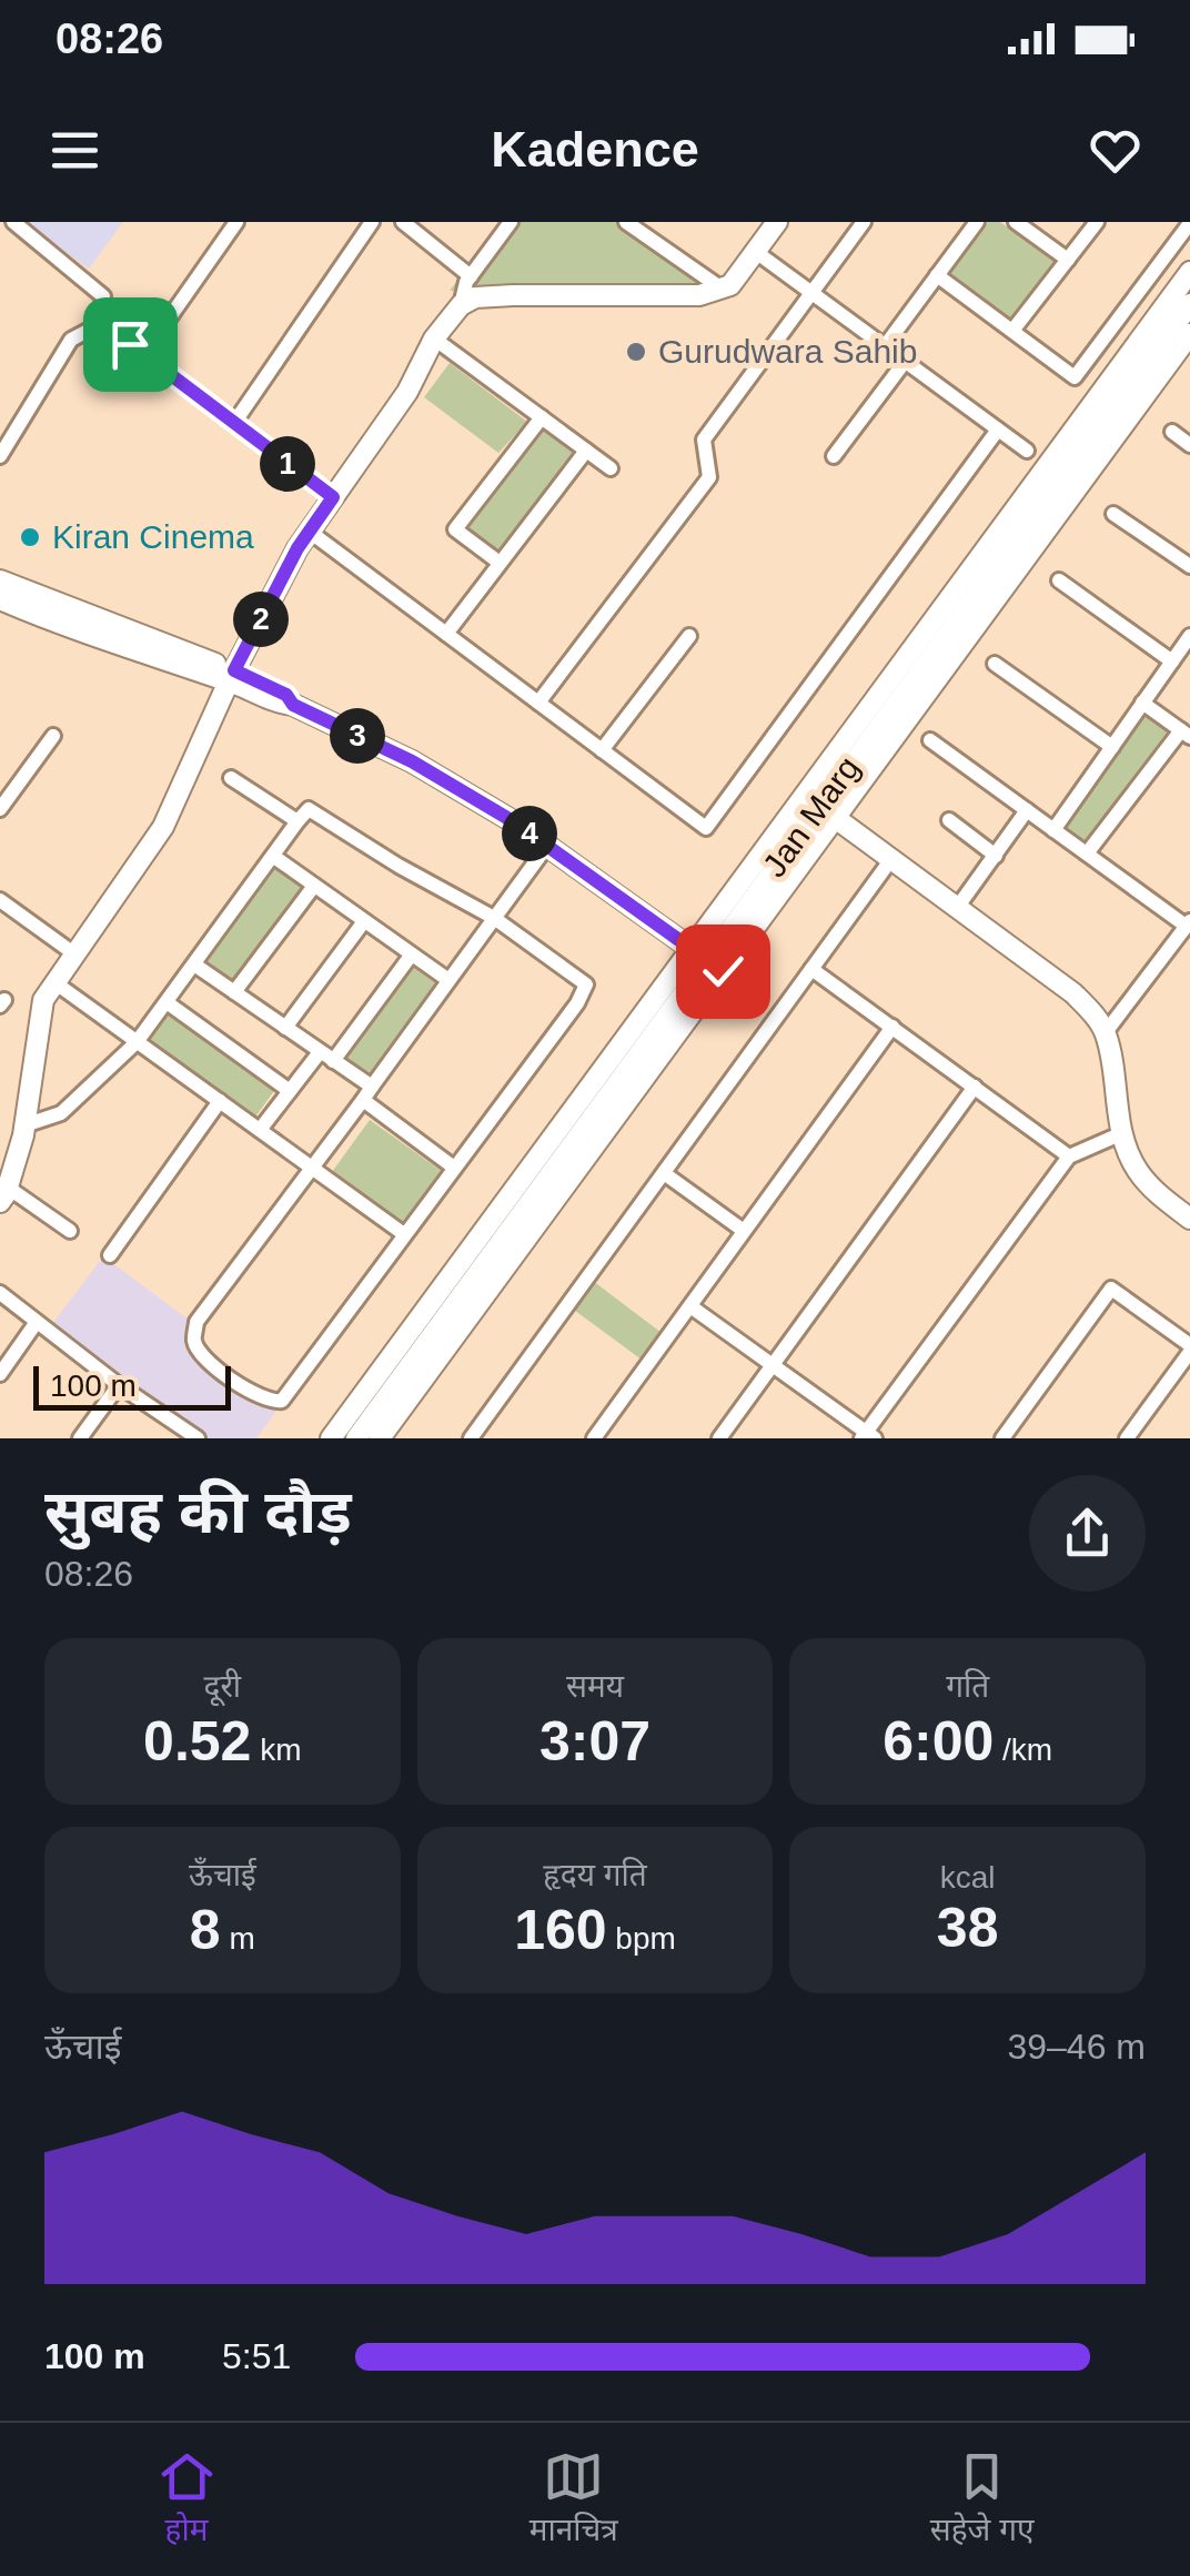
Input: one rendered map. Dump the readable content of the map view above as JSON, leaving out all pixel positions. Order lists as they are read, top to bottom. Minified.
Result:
{"streets":{"street":["Jan Marg"]},"places":["Gurudwara Sahib","Kiran Cinema"],"scale_bar":"100 m","page":{"status":"08:26","header":"Kadence","pins":["1","2","3","4"],"scale":"100 m","heading":["सुबह की दौड़","08:26"],"stats":[["दूरी","0.52 km"],["समय","3:07"],["गति","6:00 /km"],["ऊँचाई","8 m"],["हृदय गति","160 bpm"],["kcal","38"]],"chart":["ऊँचाई","39–46 m"],"list":[{"name":"100 m","note":"5:51"}],"tabs":["होम","मानचित्र","सहेजे गए"]}}
